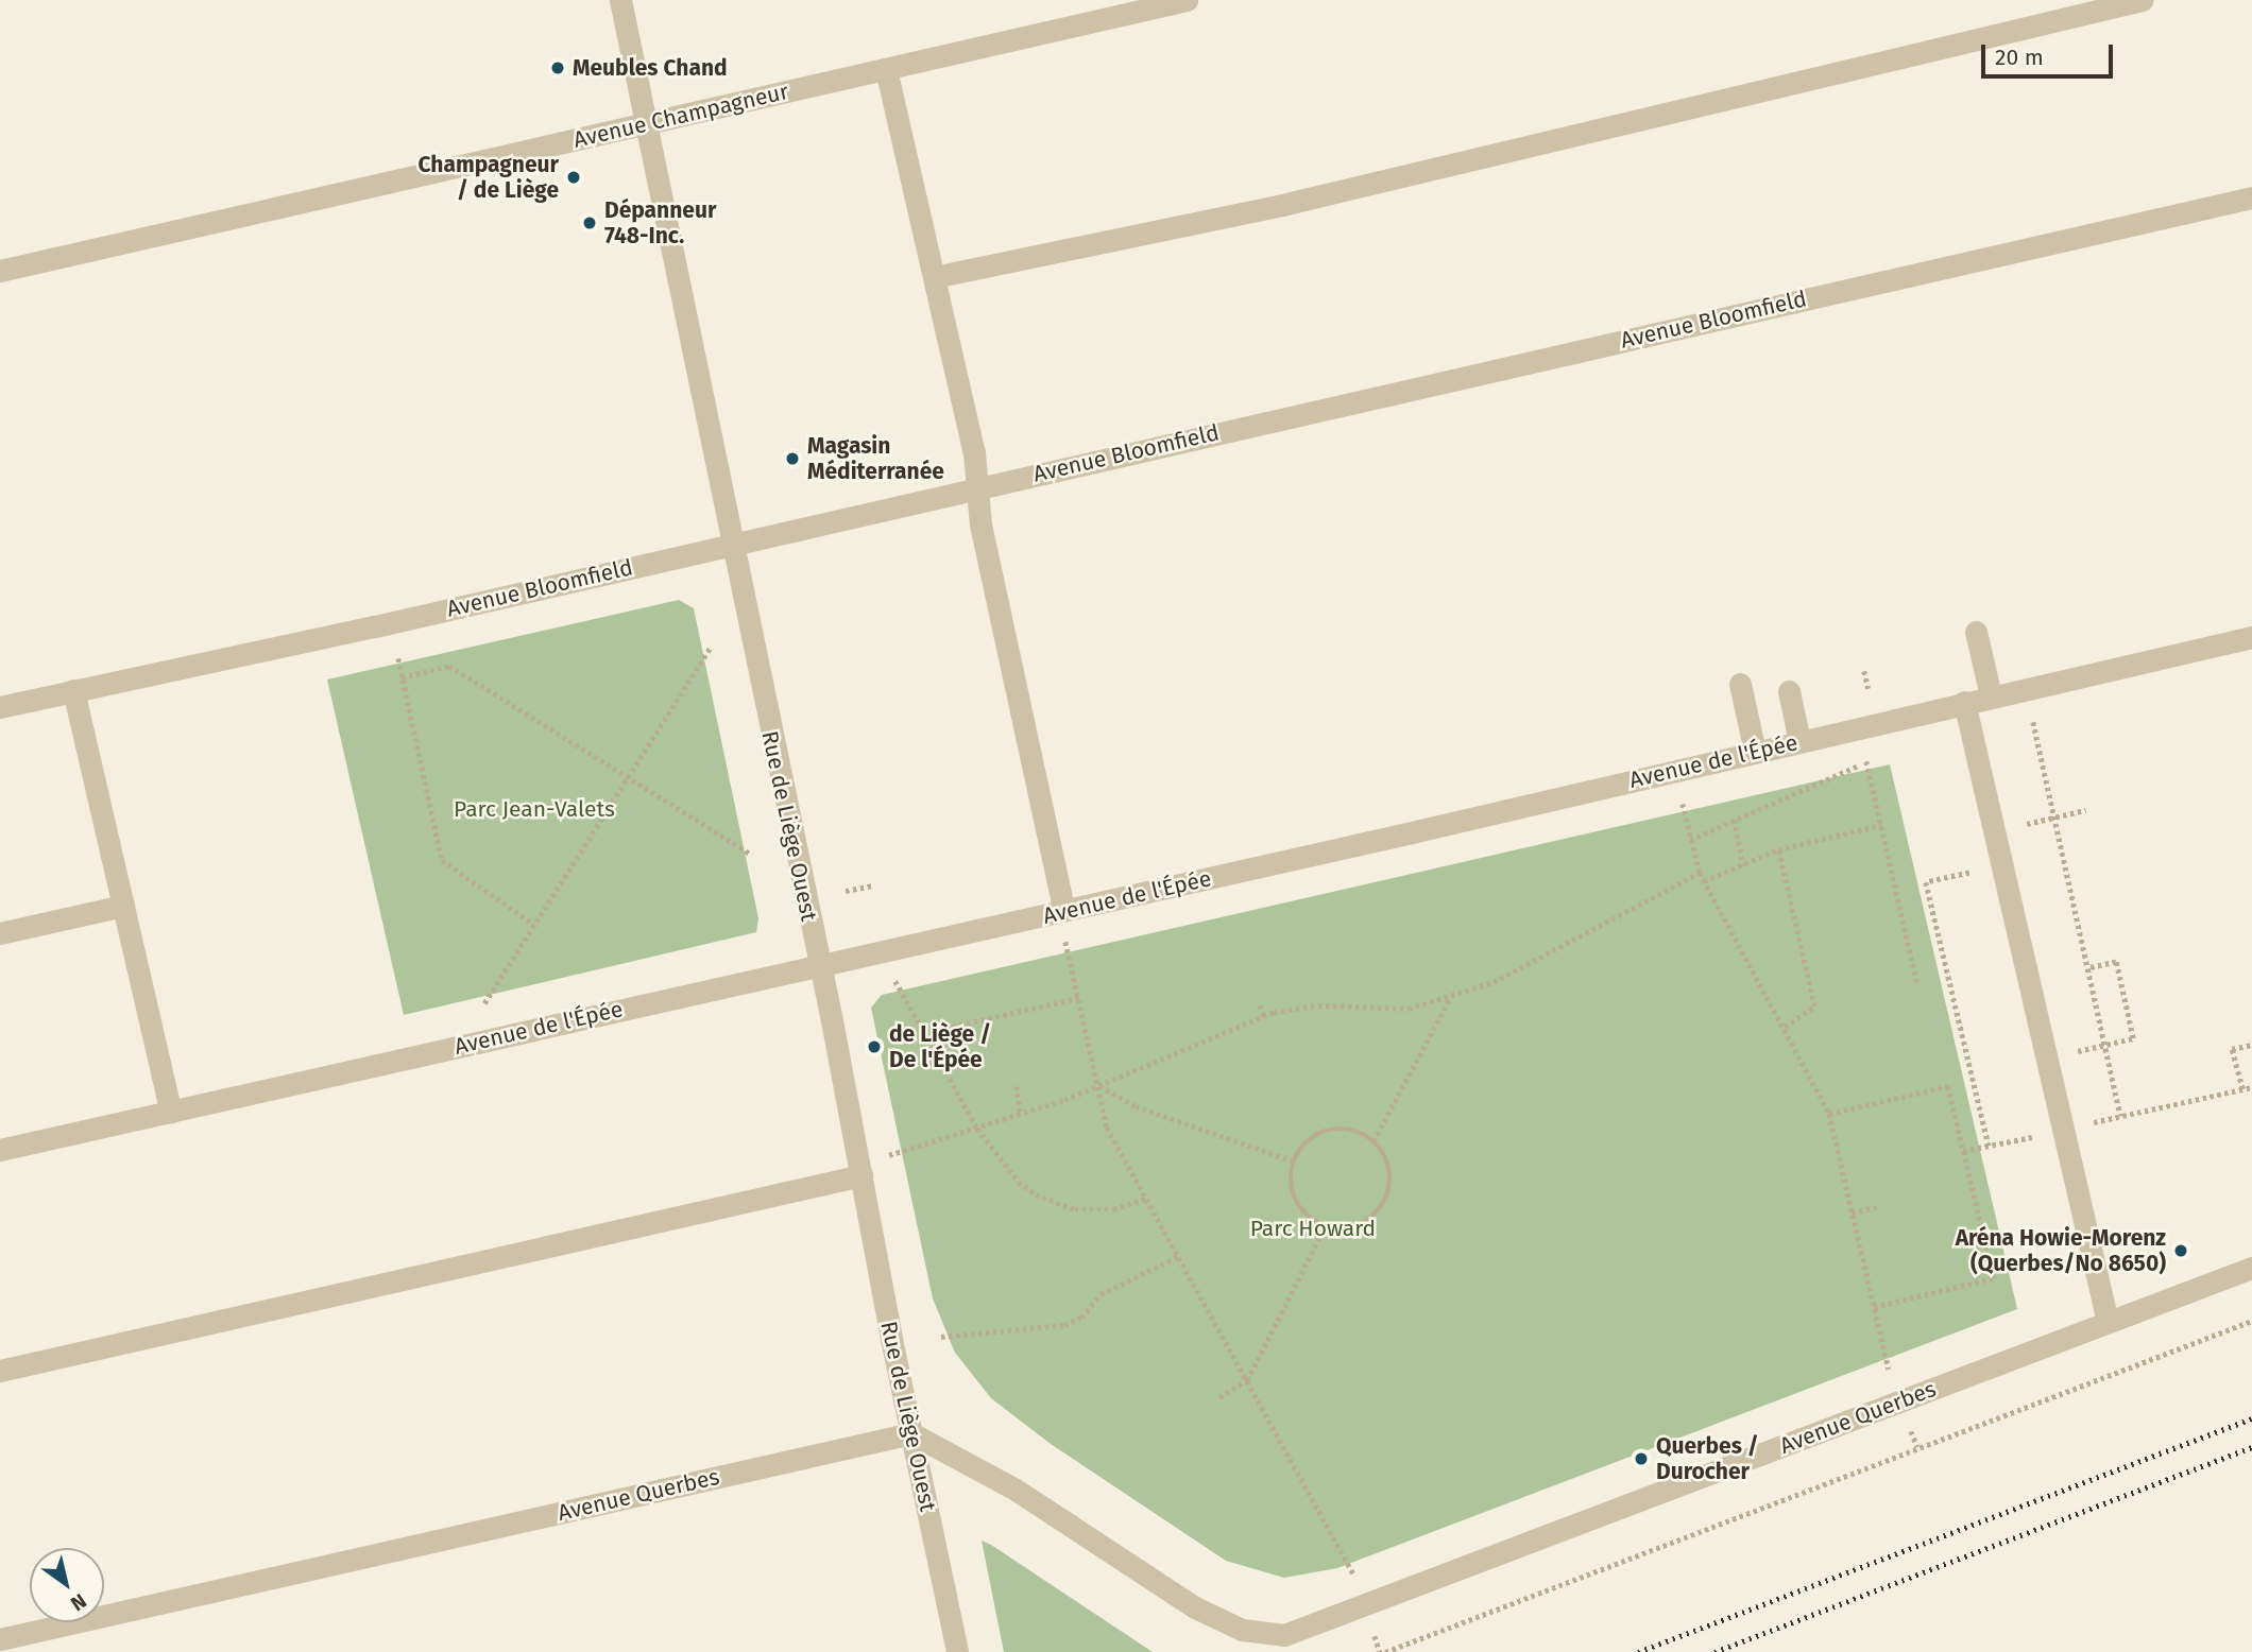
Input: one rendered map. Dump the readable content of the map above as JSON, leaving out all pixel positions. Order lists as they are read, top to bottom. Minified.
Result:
{"streets":{"street":["Avenue Champagneur","Avenue Bloomfield","Avenue de l'Épée","Rue de Liège Ouest","Avenue Querbes"]},"crossings":[["Avenue Champagneur","Rue de Liège Ouest"],["Avenue Bloomfield","Rue de Liège Ouest"],["Avenue de l'Épée","Rue de Liège Ouest"],["Rue de Liège Ouest","Avenue Querbes"]],"parks":["Parc Jean-Valets","Parc Howard"],"places":["Meubles Chand","Champagneur / de Liège","Dépanneur 748-Inc.","Magasin Méditerranée","de Liège / De l'Épée","Aréna Howie-Morenz (Querbes/No 8650)","Querbes / Durocher"],"scale_bar":"20 m","north":"bottom right"}
